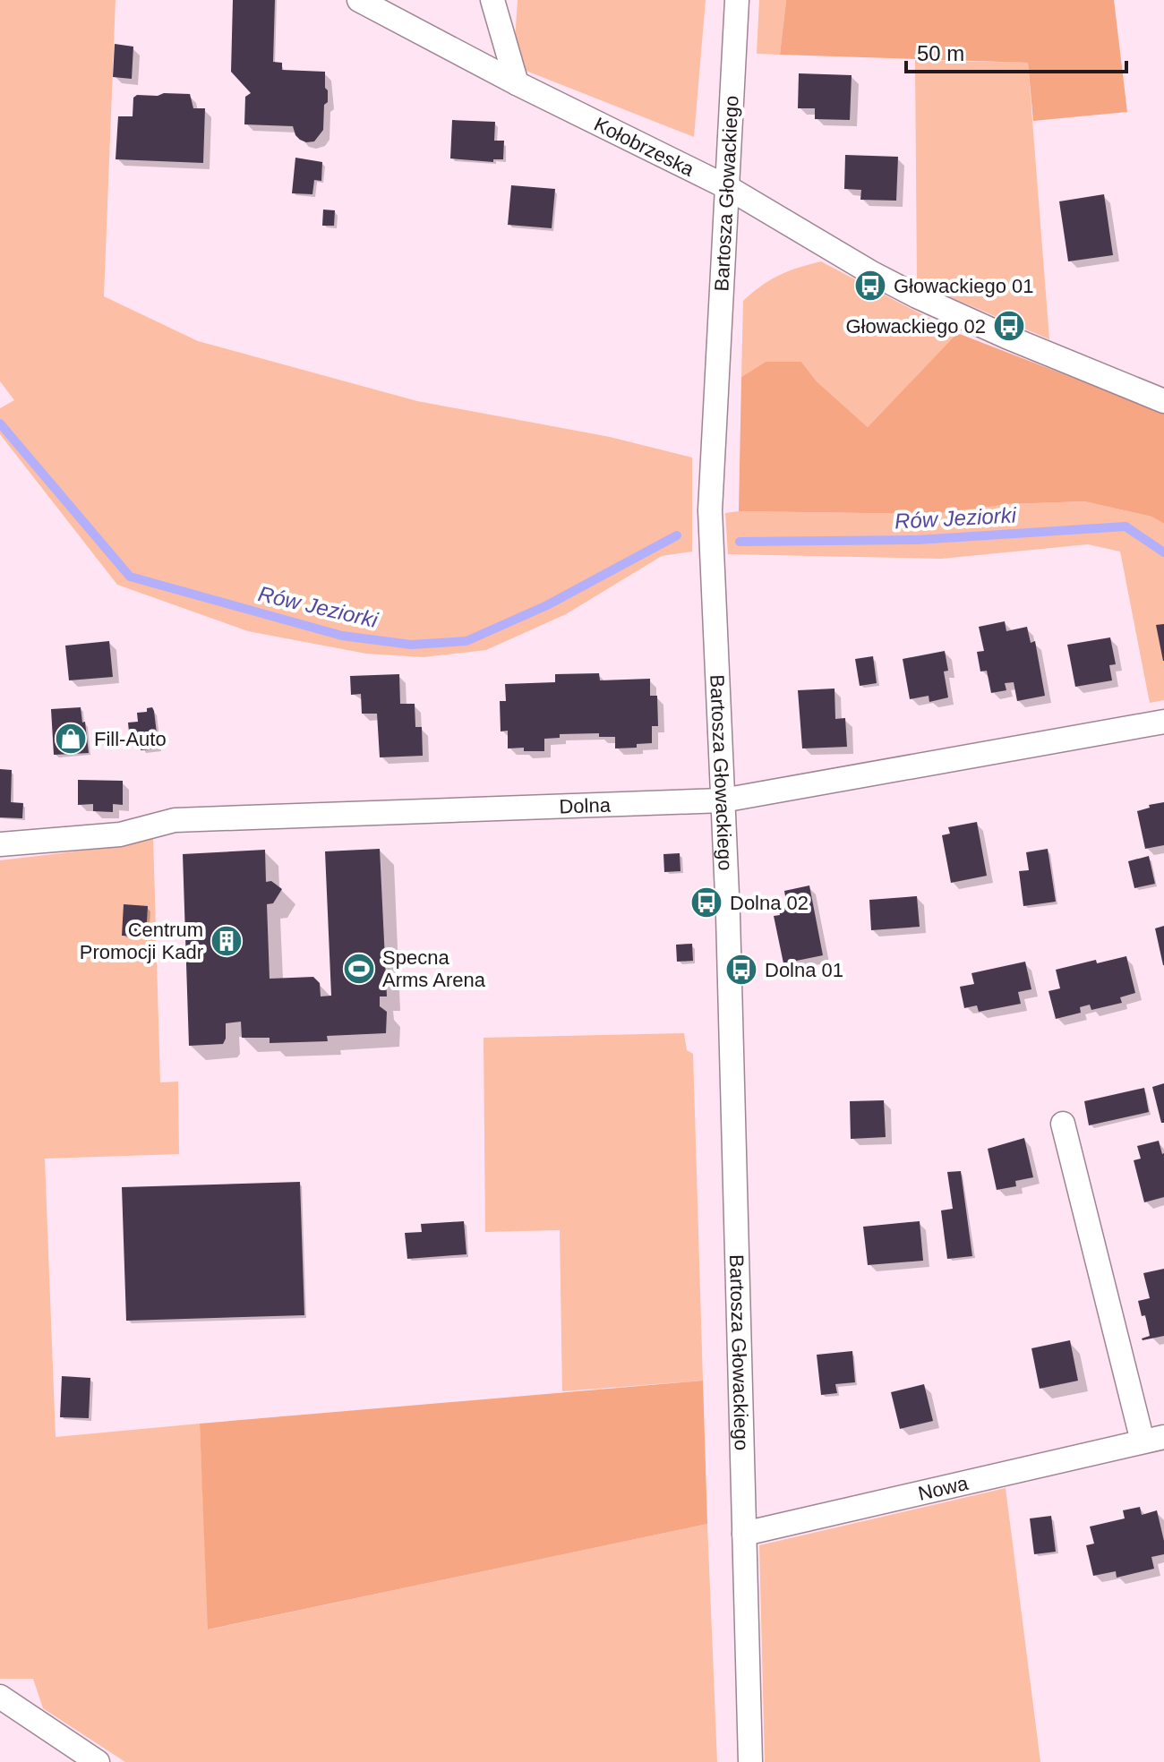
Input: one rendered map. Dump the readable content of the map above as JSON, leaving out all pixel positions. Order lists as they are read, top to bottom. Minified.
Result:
{"streets":{"street":["Kołobrzeska","Bartosza Głowackiego","Dolna","Nowa"]},"crossings":[["Kołobrzeska","Bartosza Głowackiego"],["Bartosza Głowackiego","Dolna"],["Bartosza Głowackiego","Nowa"]],"water":["Rów Jeziorki"],"places":{"bus stop":["Głowackiego 01","Głowackiego 02","Dolna 02","Dolna 01"],"shop":["Fill-Auto"],"building":["Centrum Promocji Kadr"],"sports":["Specna Arms Arena"]},"scale_bar":"50 m"}
